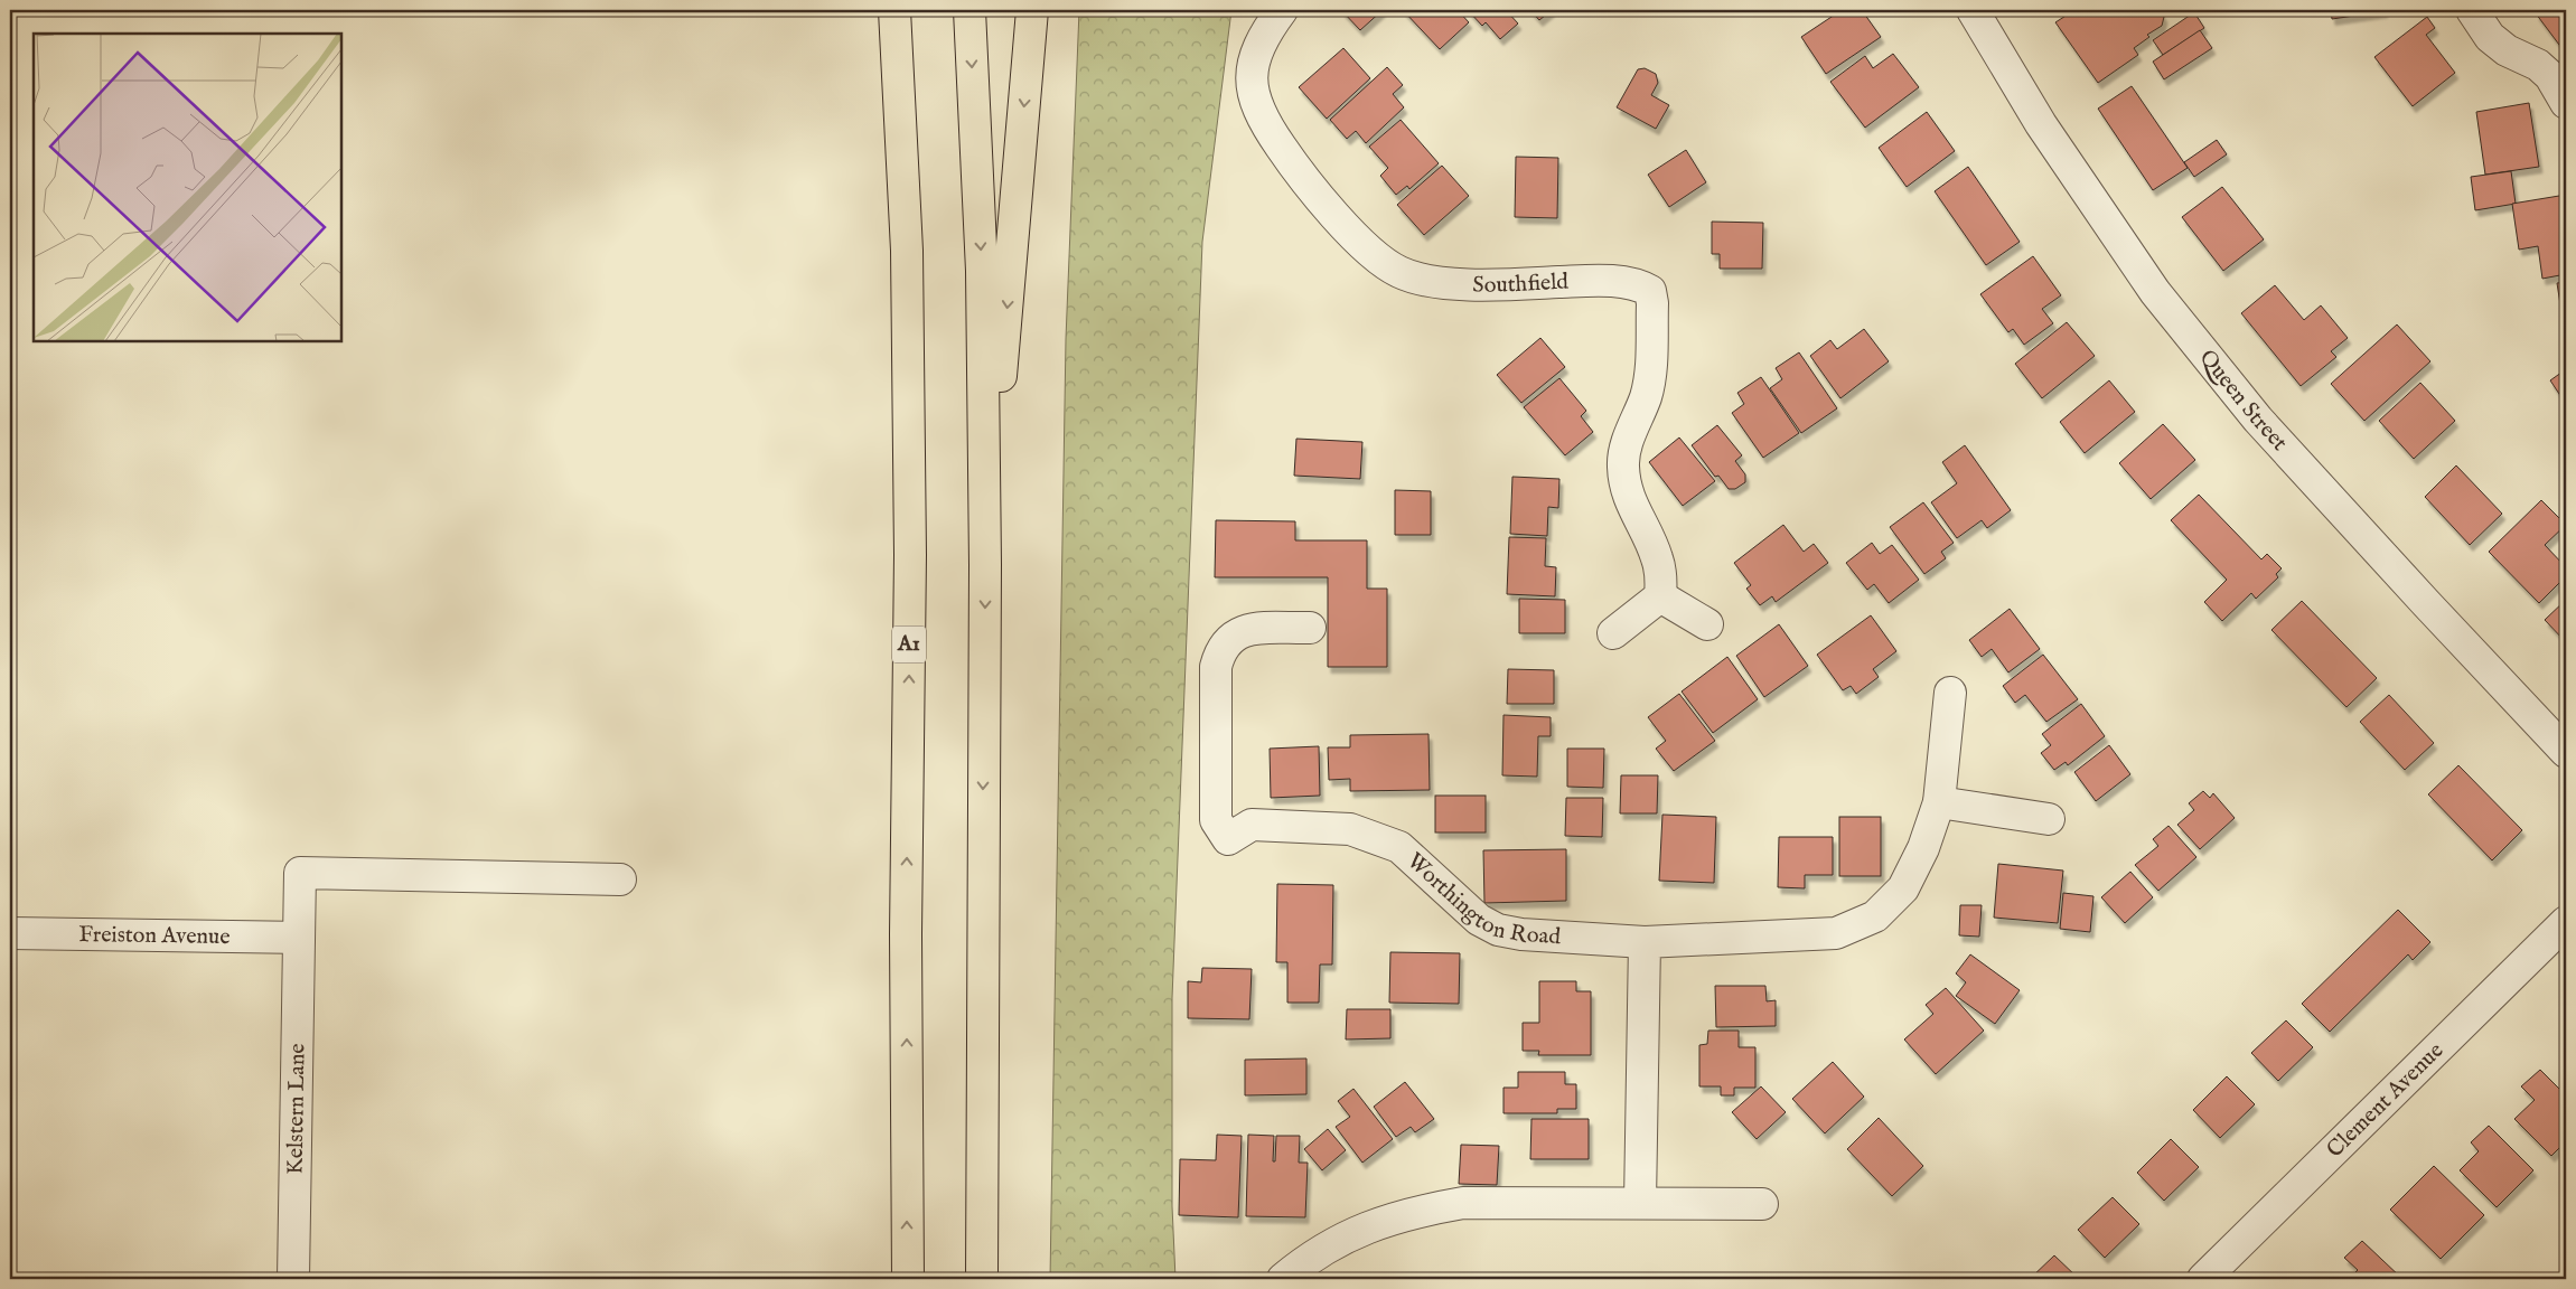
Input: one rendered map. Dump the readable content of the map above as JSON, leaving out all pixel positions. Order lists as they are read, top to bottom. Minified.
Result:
{"streets":{"highway":["A1"],"street":["Southfield","Queen Street","Worthington Road","Freiston Avenue","Clement Avenue","Kelstern Lane"]},"crossings":[["Freiston Avenue","Kelstern Lane"]]}
